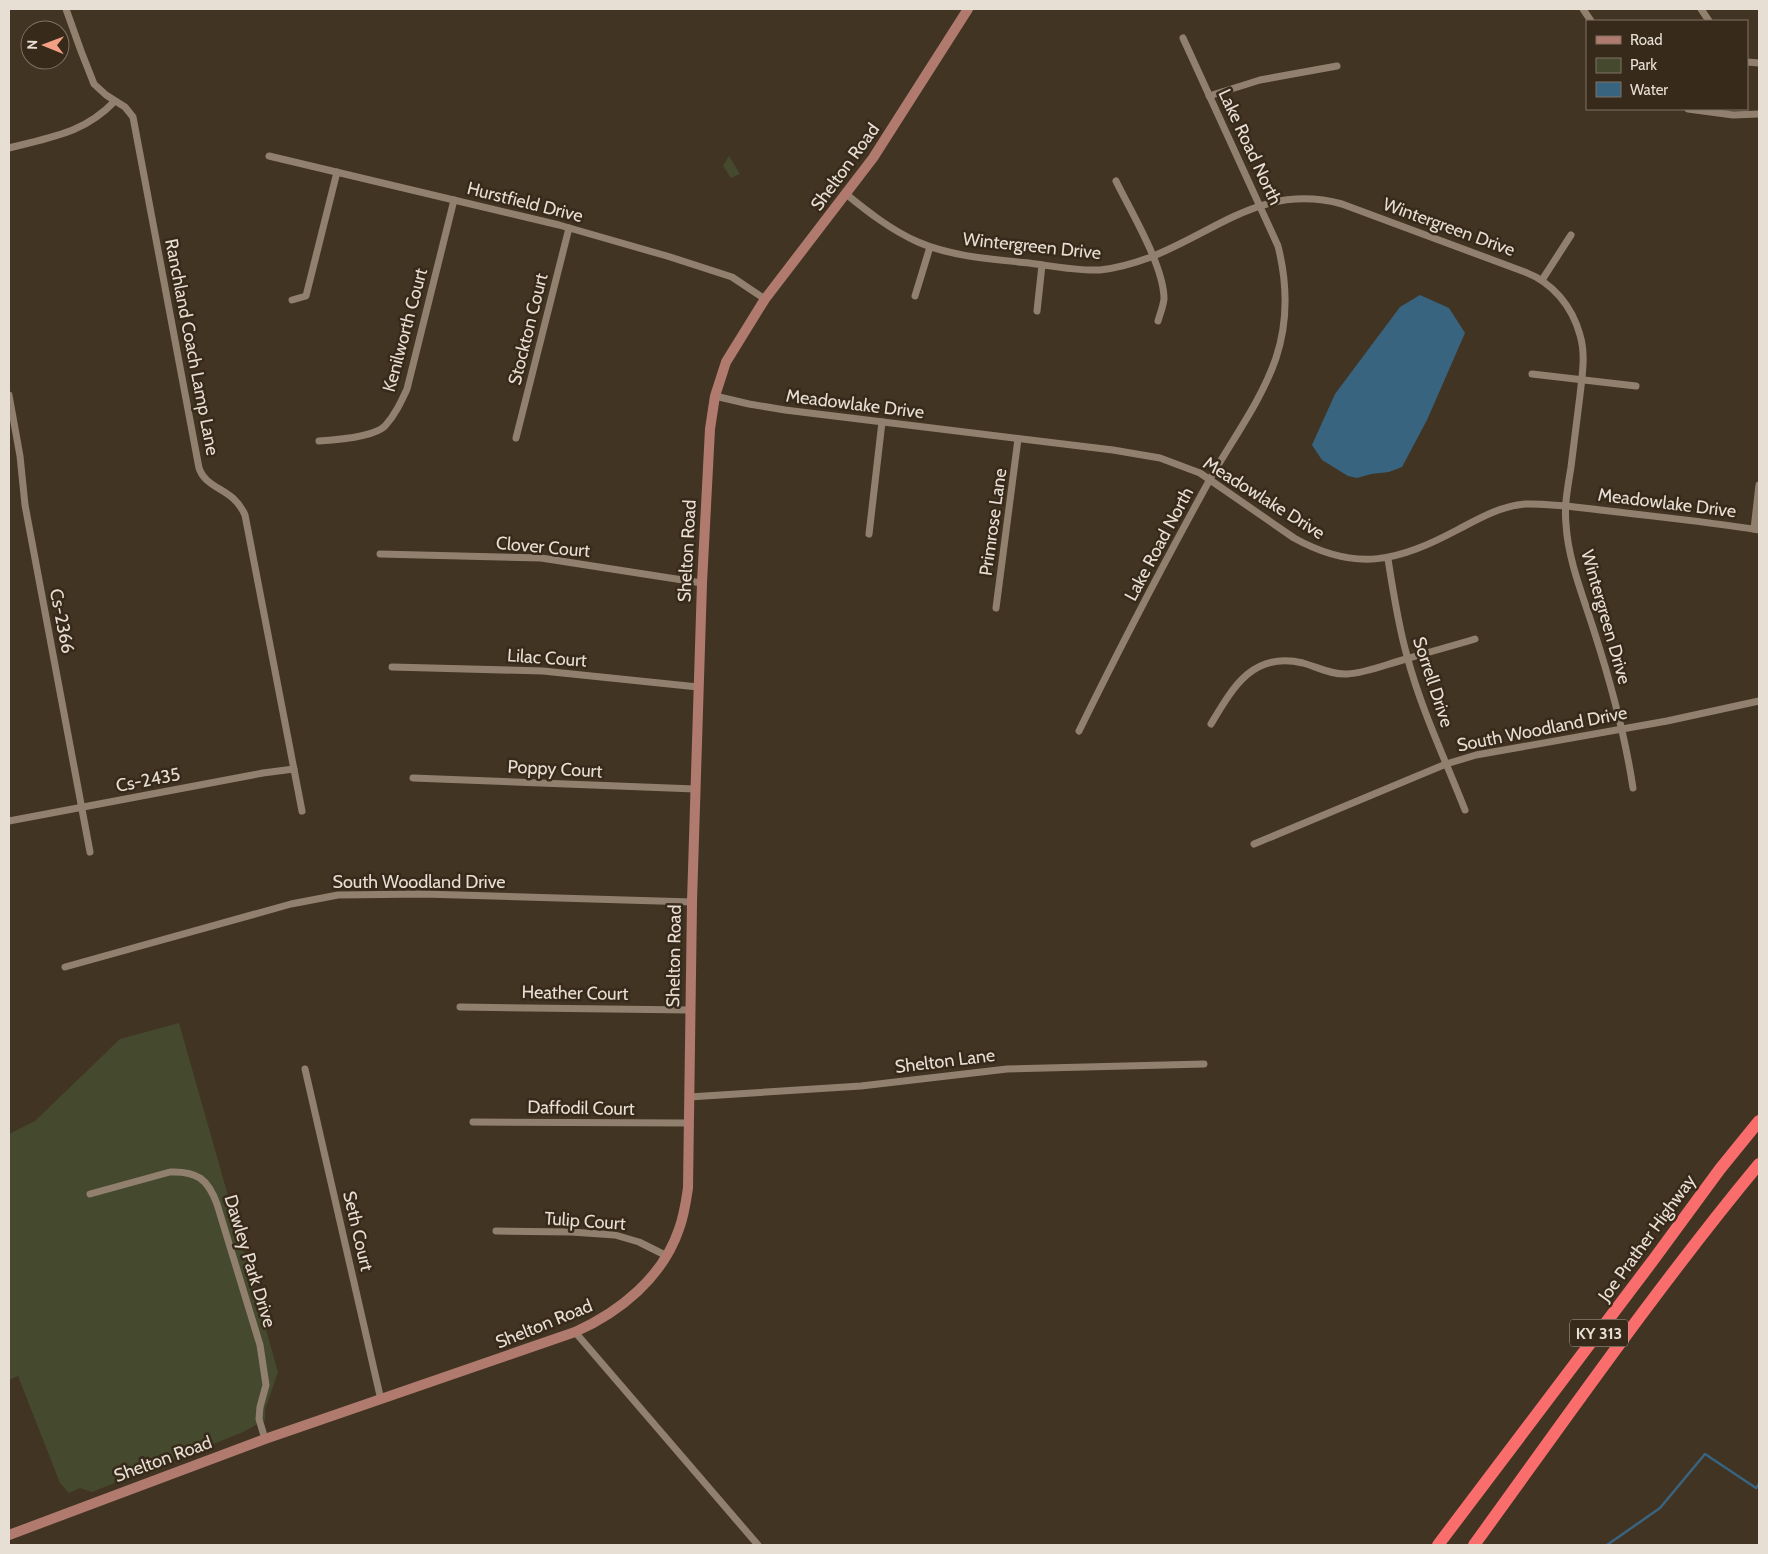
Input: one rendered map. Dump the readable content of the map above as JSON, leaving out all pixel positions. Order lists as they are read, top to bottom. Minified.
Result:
{"streets":{"highway":["Joe Prather Highway","KY 313"],"street":["Lake Road North","Shelton Road","Hurstfield Drive","Wintergreen Drive","Stockton Court","Kenilworth Court","Ranchland Coach Lamp Lane","Meadowlake Drive","Primrose Lane","Clover Court","Cs-2366","Lilac Court","Sorrell Drive","South Woodland Drive","Poppy Court","Cs-2435","Heather Court","Shelton Lane","Daffodil Court","Tulip Court","Seth Court","Dawley Park Drive"]},"crossings":[["Lake Road North","Wintergreen Drive"],["Lake Road North","Meadowlake Drive"],["Shelton Road","Hurstfield Drive"],["Shelton Road","Wintergreen Drive"],["Shelton Road","Meadowlake Drive"],["Shelton Road","Clover Court"],["Shelton Road","Lilac Court"],["Shelton Road","South Woodland Drive"],["Shelton Road","Poppy Court"],["Shelton Road","Heather Court"],["Shelton Road","Shelton Lane"],["Shelton Road","Daffodil Court"],["Shelton Road","Tulip Court"],["Shelton Road","Seth Court"],["Shelton Road","Dawley Park Drive"],["Hurstfield Drive","Stockton Court"],["Hurstfield Drive","Kenilworth Court"],["Wintergreen Drive","Meadowlake Drive"],["Wintergreen Drive","South Woodland Drive"],["Ranchland Coach Lamp Lane","Cs-2435"],["Meadowlake Drive","Primrose Lane"],["Meadowlake Drive","Sorrell Drive"],["Cs-2366","Cs-2435"],["Sorrell Drive","South Woodland Drive"]],"legend":["Road","Park","Water"],"north":"left"}
